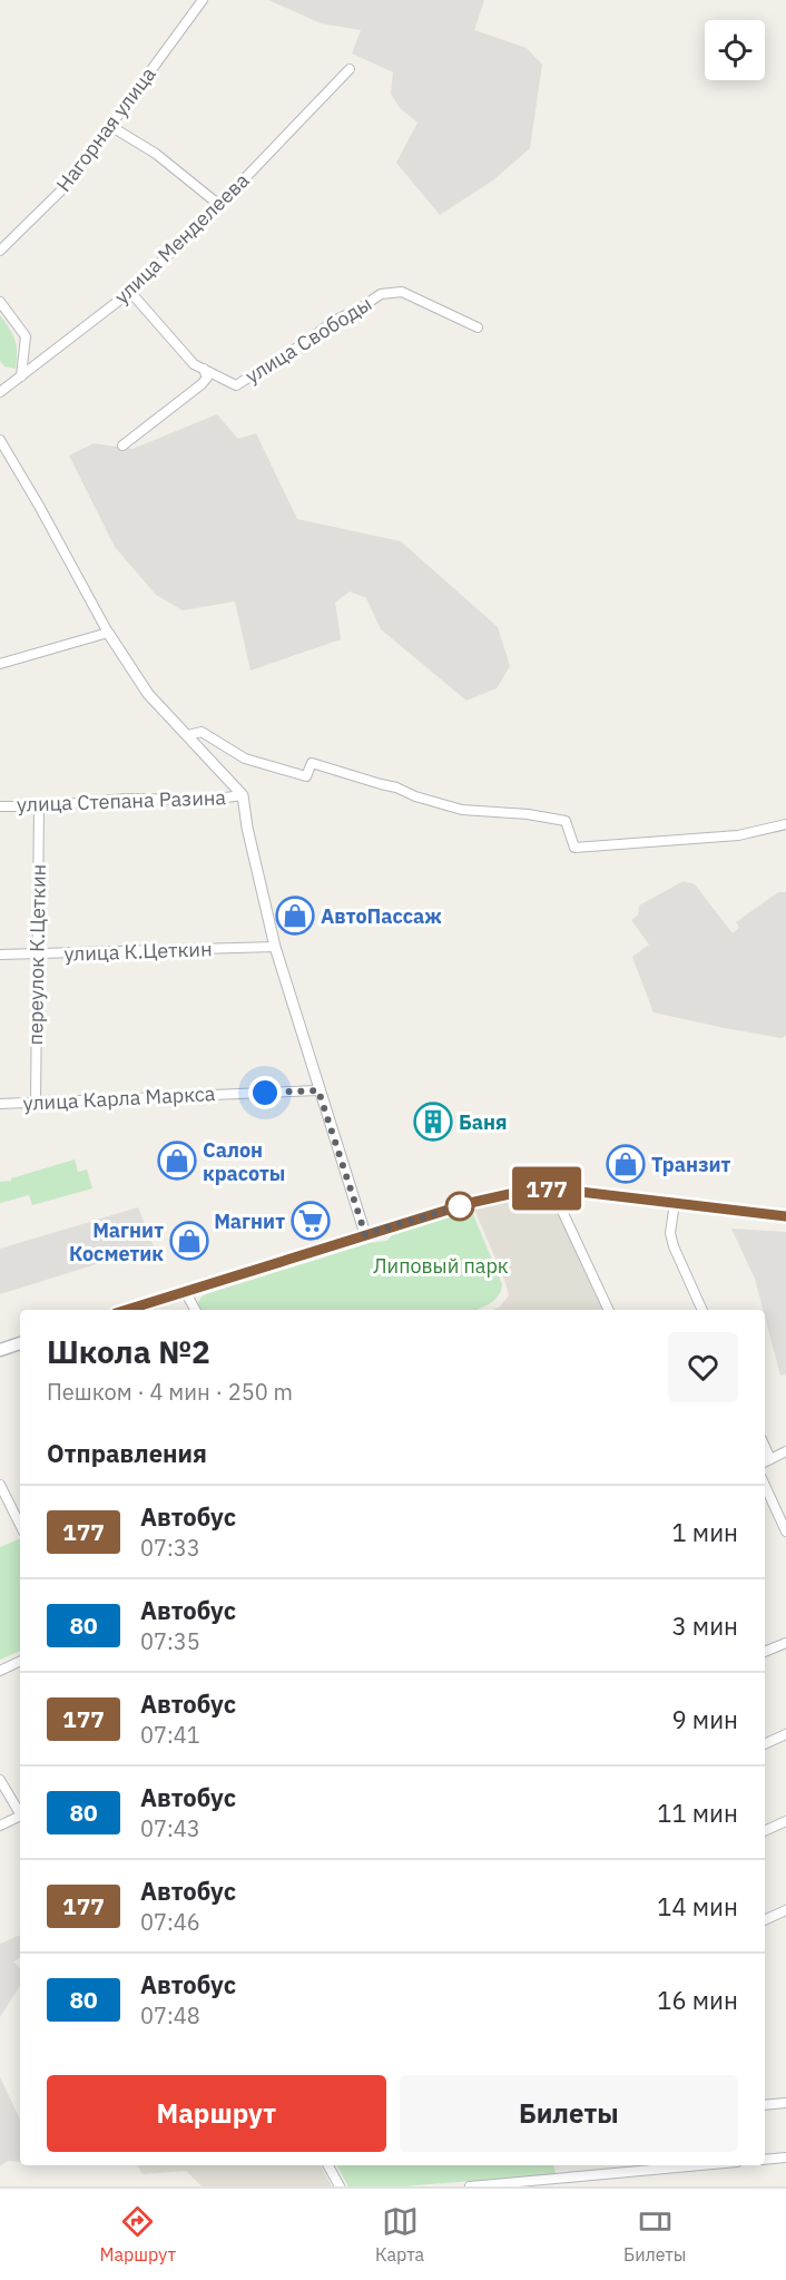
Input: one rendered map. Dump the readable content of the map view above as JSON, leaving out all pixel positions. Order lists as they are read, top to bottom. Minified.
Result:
{"streets":{"street":["Нагорная улица","улица Менделеева","улица Свободы","улица Степана Разина","улица К.Цеткин","переулок К.Цеткин","улица Карла Маркса"]},"crossings":[["улица Менделеева","улица Свободы"],["улица Степана Разина","переулок К.Цеткин"],["улица К.Цеткин","переулок К.Цеткин"],["переулок К.Цеткин","улица Карла Маркса"]],"parks":["Липовый парк"],"places":{"shop":["АвтоПассаж","Салон красоты","Транзит","Магнит Косметик"],"building":["Баня"],"supermarket":["Магнит"]},"lines":["bus line 177"],"page":{"on_map":"177","heading":[["Школа №2","Пешком · 4 мин · 250 m"],"Отправления"],"list":[{"mark":"177","name":"Автобус","note":"07:33","value":"1 мин"},{"mark":"80","name":"Автобус","note":"07:35","value":"3 мин"},{"mark":"177","name":"Автобус","note":"07:41","value":"9 мин"},{"mark":"80","name":"Автобус","note":"07:43","value":"11 мин"},{"mark":"177","name":"Автобус","note":"07:46","value":"14 мин"},{"mark":"80","name":"Автобус","note":"07:48","value":"16 мин"}],"buttons":["Маршрут","Билеты"],"tabs":["Маршрут","Карта","Билеты"]}}
